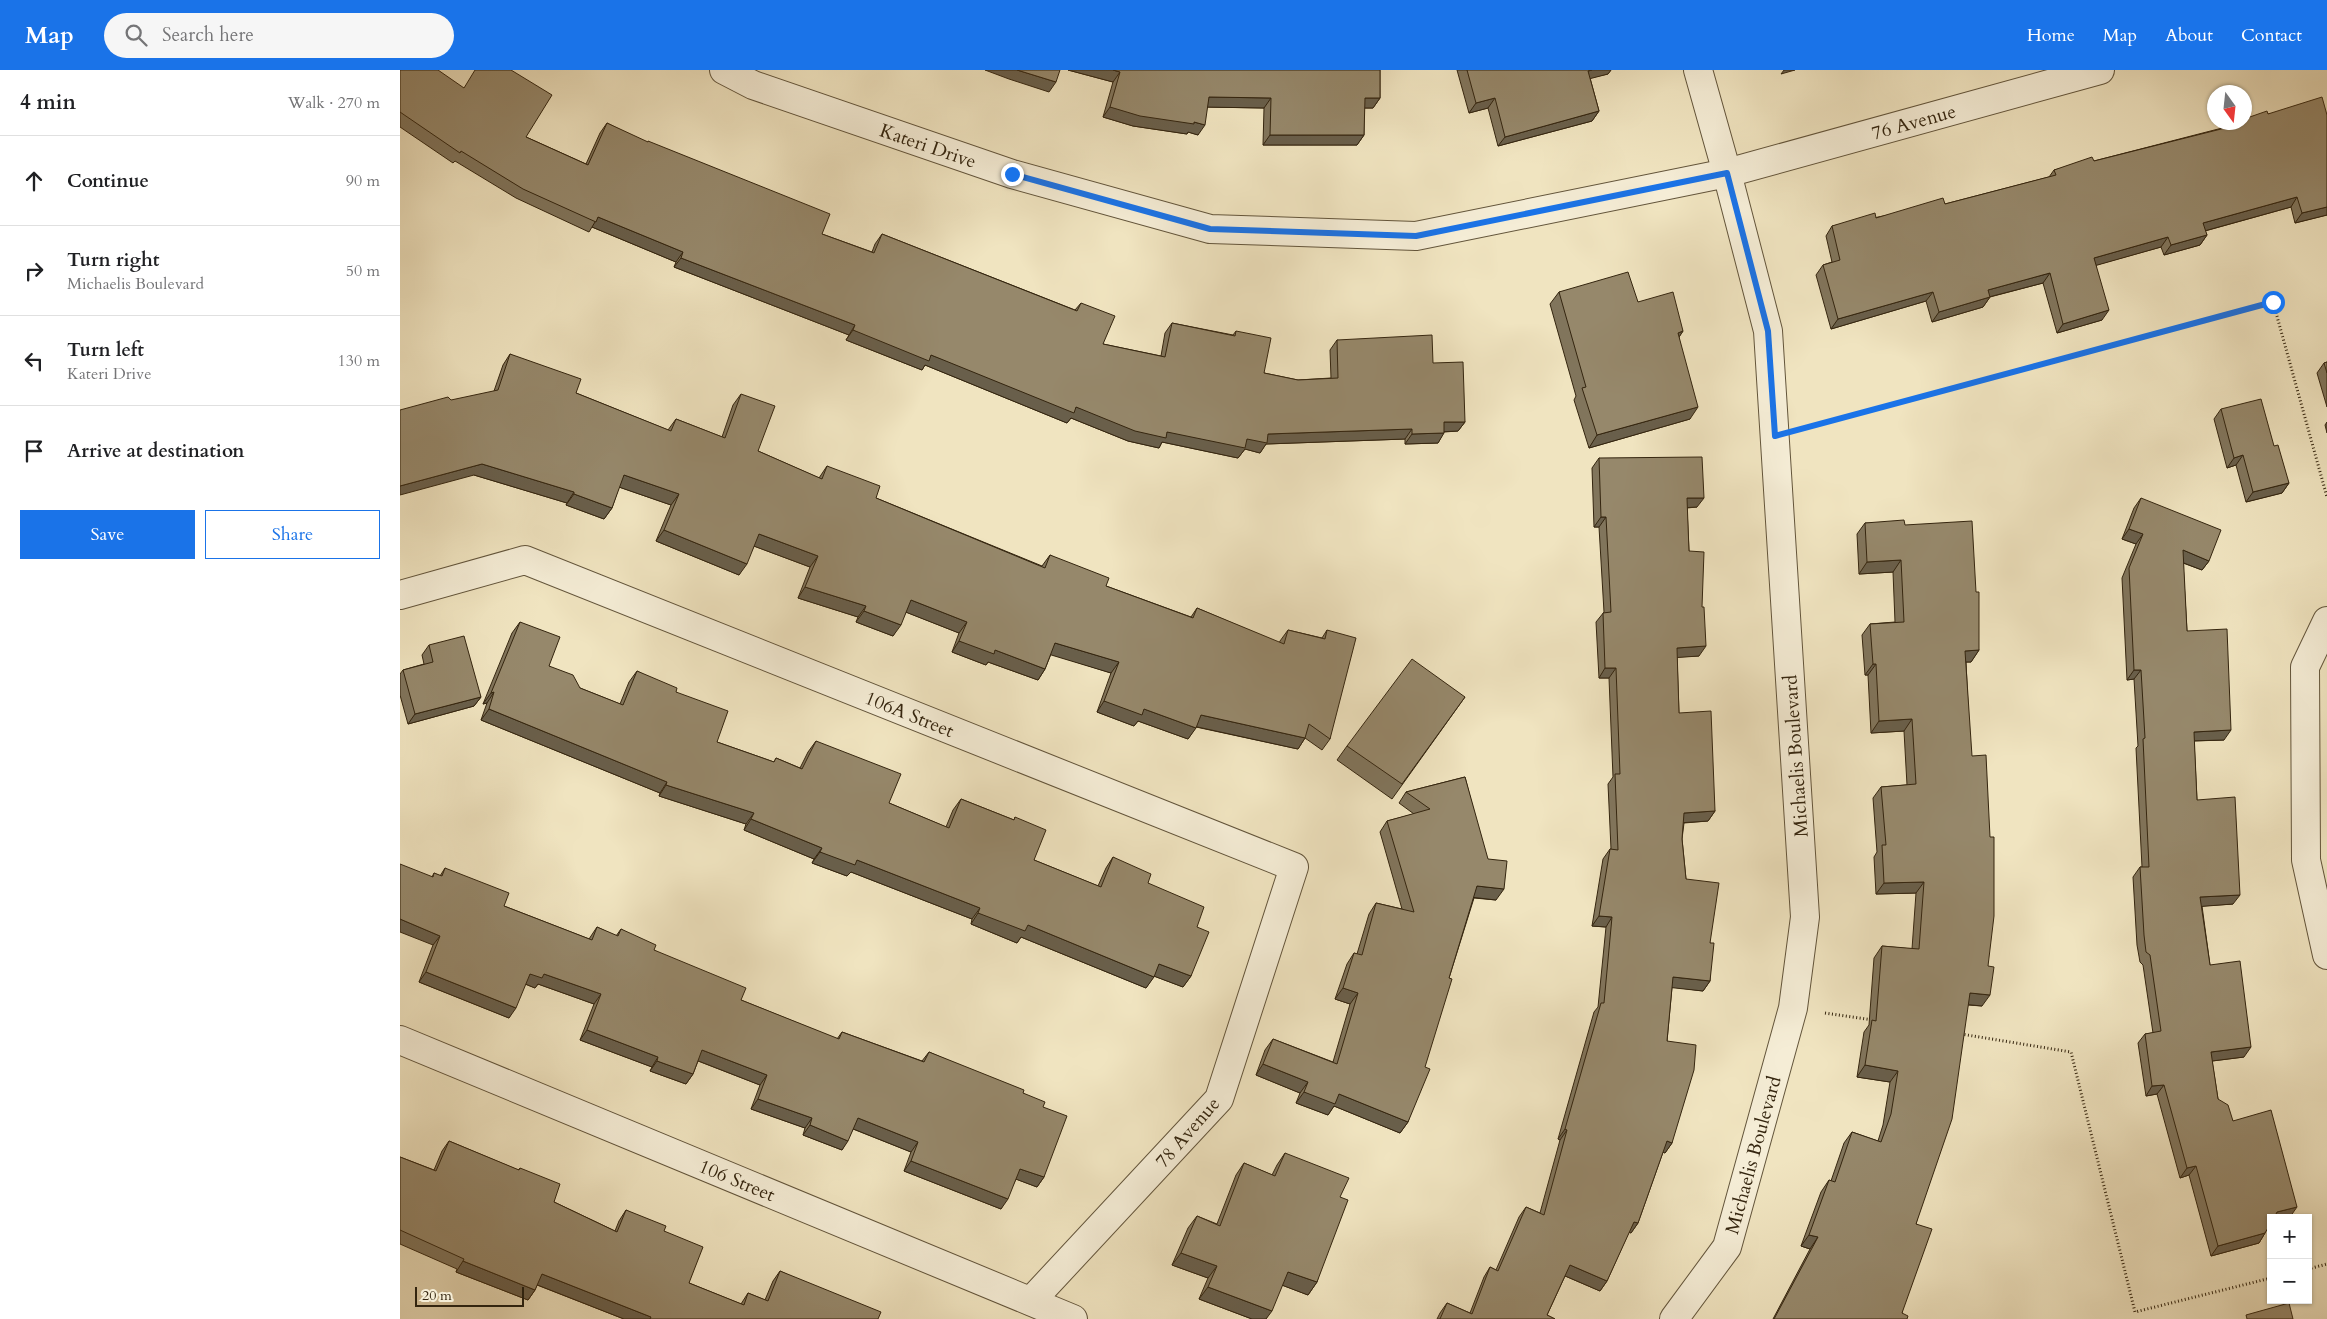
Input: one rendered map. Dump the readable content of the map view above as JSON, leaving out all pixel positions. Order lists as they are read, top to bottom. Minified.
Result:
{"streets":{"street":["76 Avenue","Kateri Drive","106A Street","Michaelis Boulevard","78 Avenue","106 Street"]},"crossings":[["76 Avenue","Kateri Drive"],["76 Avenue","Michaelis Boulevard"],["Kateri Drive","Michaelis Boulevard"],["106A Street","78 Avenue"],["78 Avenue","106 Street"]],"scale_bar":"20 m","north":"bottom","page":{"header":"Map","search":"Search here","nav":["Home","Map","About","Contact"],"heading":["4 min","Walk · 270 m"],"list":[["Continue","90 m"],["Turn right","Michaelis Boulevard","50 m"],["Turn left","Kateri Drive","130 m"],"Arrive at destination"],"buttons":["Save","Share"],"map_buttons":["+","−"],"scale":"20 m"}}
